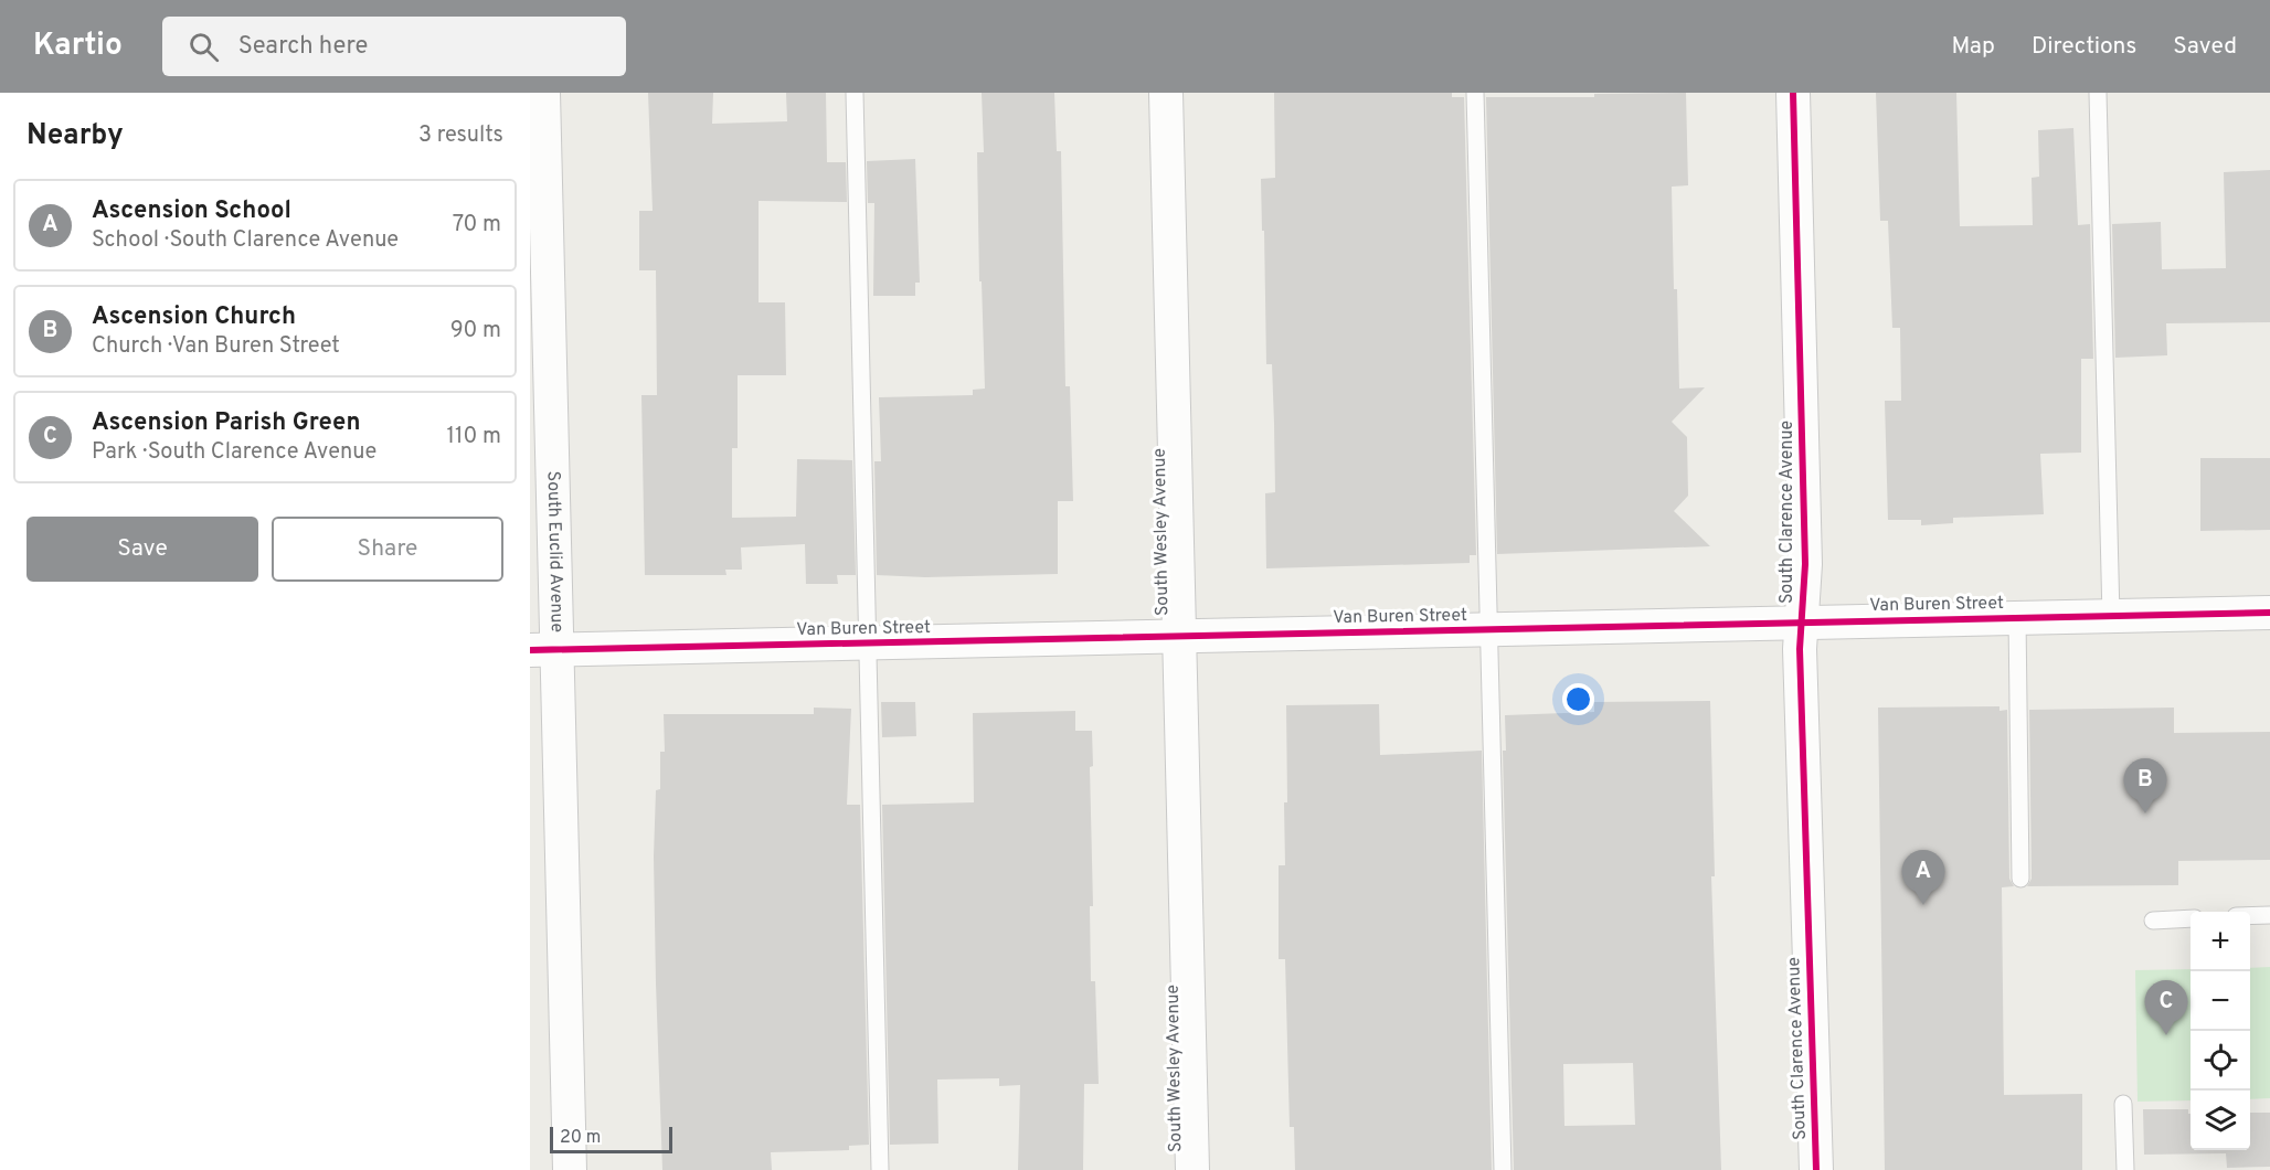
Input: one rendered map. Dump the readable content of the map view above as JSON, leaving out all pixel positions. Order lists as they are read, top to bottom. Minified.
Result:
{"streets":{"street":["South Clarence Avenue","South Wesley Avenue","South Euclid Avenue","Van Buren Street"]},"crossings":[["South Clarence Avenue","Van Buren Street"],["South Wesley Avenue","Van Buren Street"],["South Euclid Avenue","Van Buren Street"]],"scale_bar":"20 m","page":{"header":"Kartio","search":"Search here","nav":["Map","Directions","Saved"],"heading":["Nearby","3 results"],"list":[{"mark":"A","name":"Ascension School","note":"School · South Clarence Avenue","value":"70 m"},{"mark":"B","name":"Ascension Church","note":"Church · Van Buren Street","value":"90 m"},{"mark":"C","name":"Ascension Parish Green","note":"Park · South Clarence Avenue","value":"110 m"}],"buttons":["Save","Share"],"pins":["B","A","C"],"map_buttons":["+","−"],"scale":"20 m"}}
